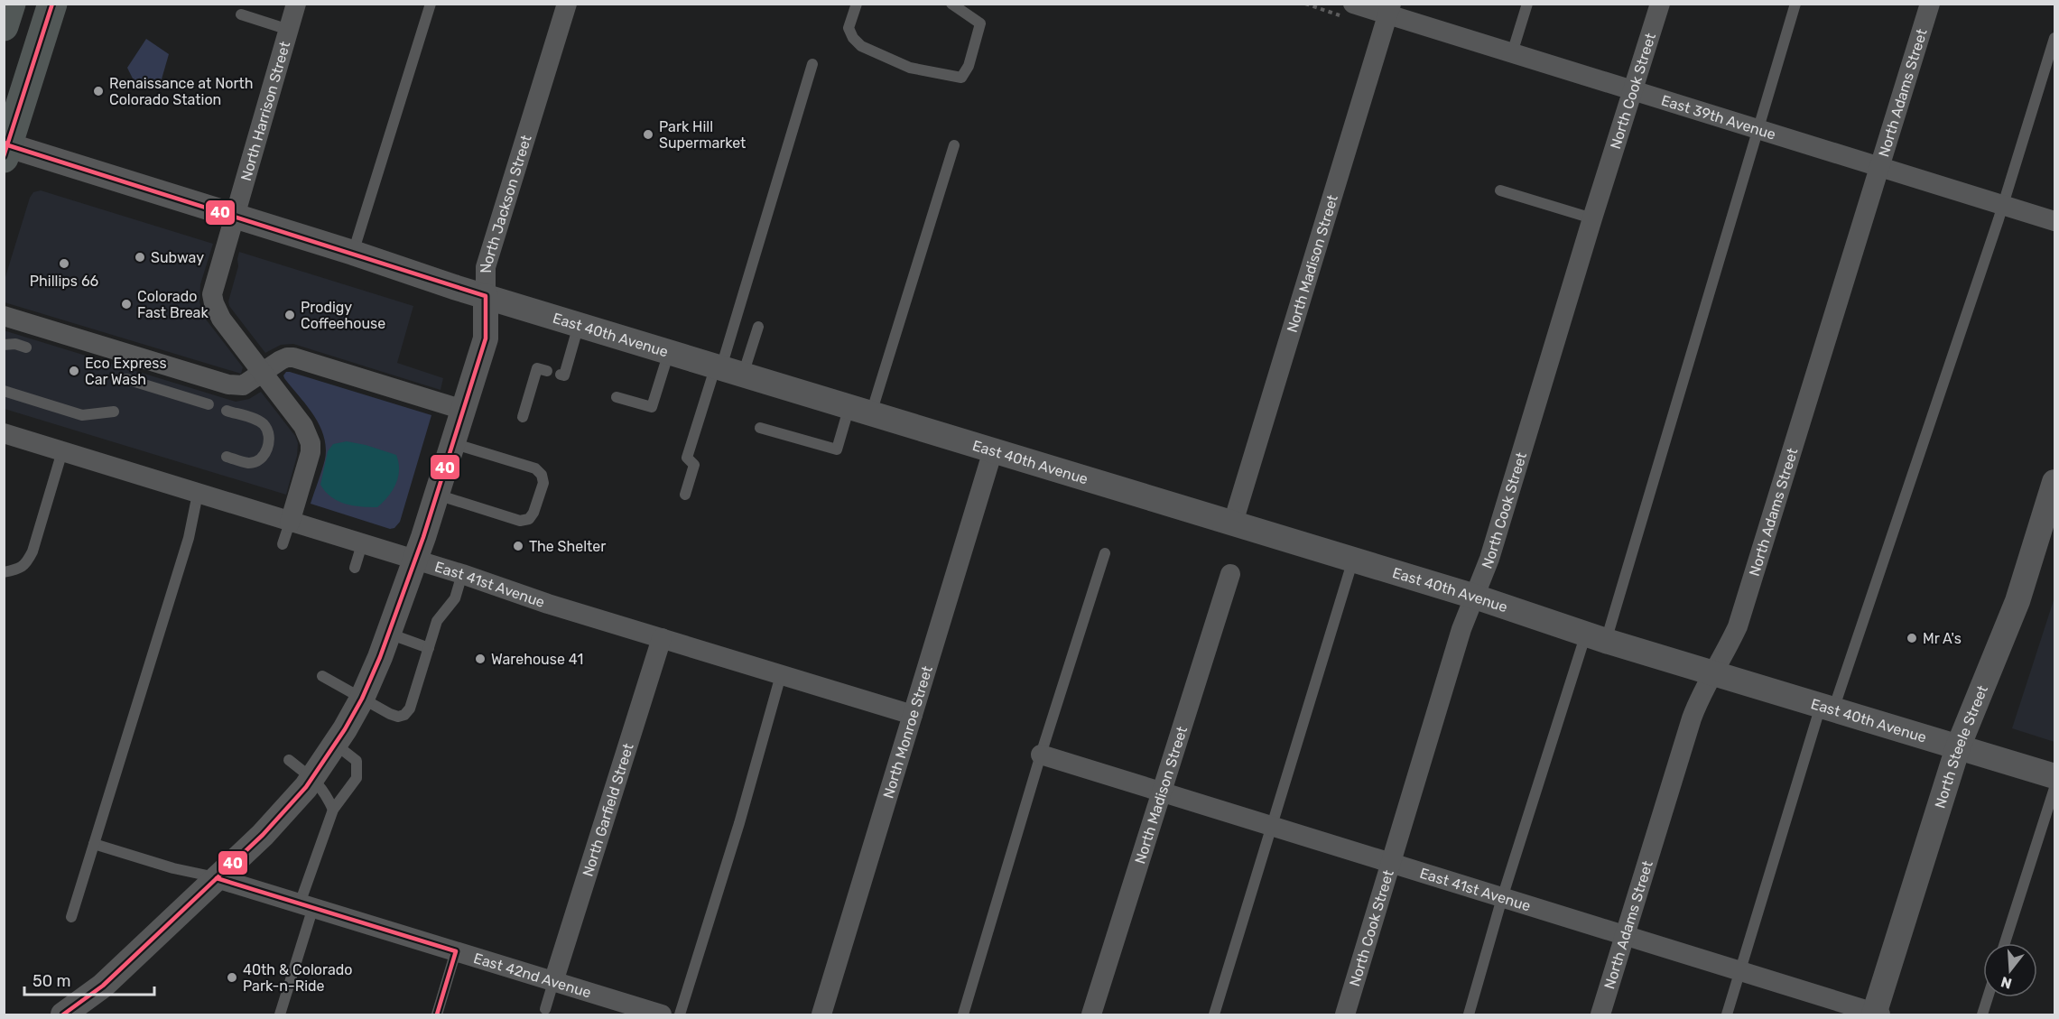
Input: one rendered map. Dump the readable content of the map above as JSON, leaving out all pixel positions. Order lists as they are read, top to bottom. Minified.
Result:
{"streets":{"street":["North Cook Street","North Adams Street","North Harrison Street","East 39th Avenue","North Jackson Street","North Madison Street","East 40th Avenue","East 41st Avenue","North Monroe Street","North Steele Street","North Garfield Street","East 42nd Avenue"]},"crossings":[["North Cook Street","East 39th Avenue"],["North Cook Street","East 40th Avenue"],["North Cook Street","East 41st Avenue"],["North Adams Street","East 39th Avenue"],["North Adams Street","East 40th Avenue"],["North Adams Street","East 41st Avenue"],["North Harrison Street","East 40th Avenue"],["North Harrison Street","East 41st Avenue"],["East 39th Avenue","North Madison Street"],["North Jackson Street","East 40th Avenue"],["North Jackson Street","East 41st Avenue"],["North Jackson Street","East 42nd Avenue"],["North Madison Street","East 40th Avenue"],["North Madison Street","East 41st Avenue"],["East 40th Avenue","North Monroe Street"],["East 40th Avenue","North Steele Street"],["East 41st Avenue","North Monroe Street"],["East 41st Avenue","North Steele Street"],["East 41st Avenue","North Garfield Street"],["North Garfield Street","East 42nd Avenue"]],"places":["Renaissance at North Colorado Station","Park Hill Supermarket","Subway","Phillips 66","Colorado Fast Break","Prodigy Coffeehouse","Eco Express Car Wash","The Shelter","Mr A's","Warehouse 41","40th & Colorado Park-n-Ride"],"lines":["transit line 40"],"scale_bar":"50 m","north":"bottom"}
